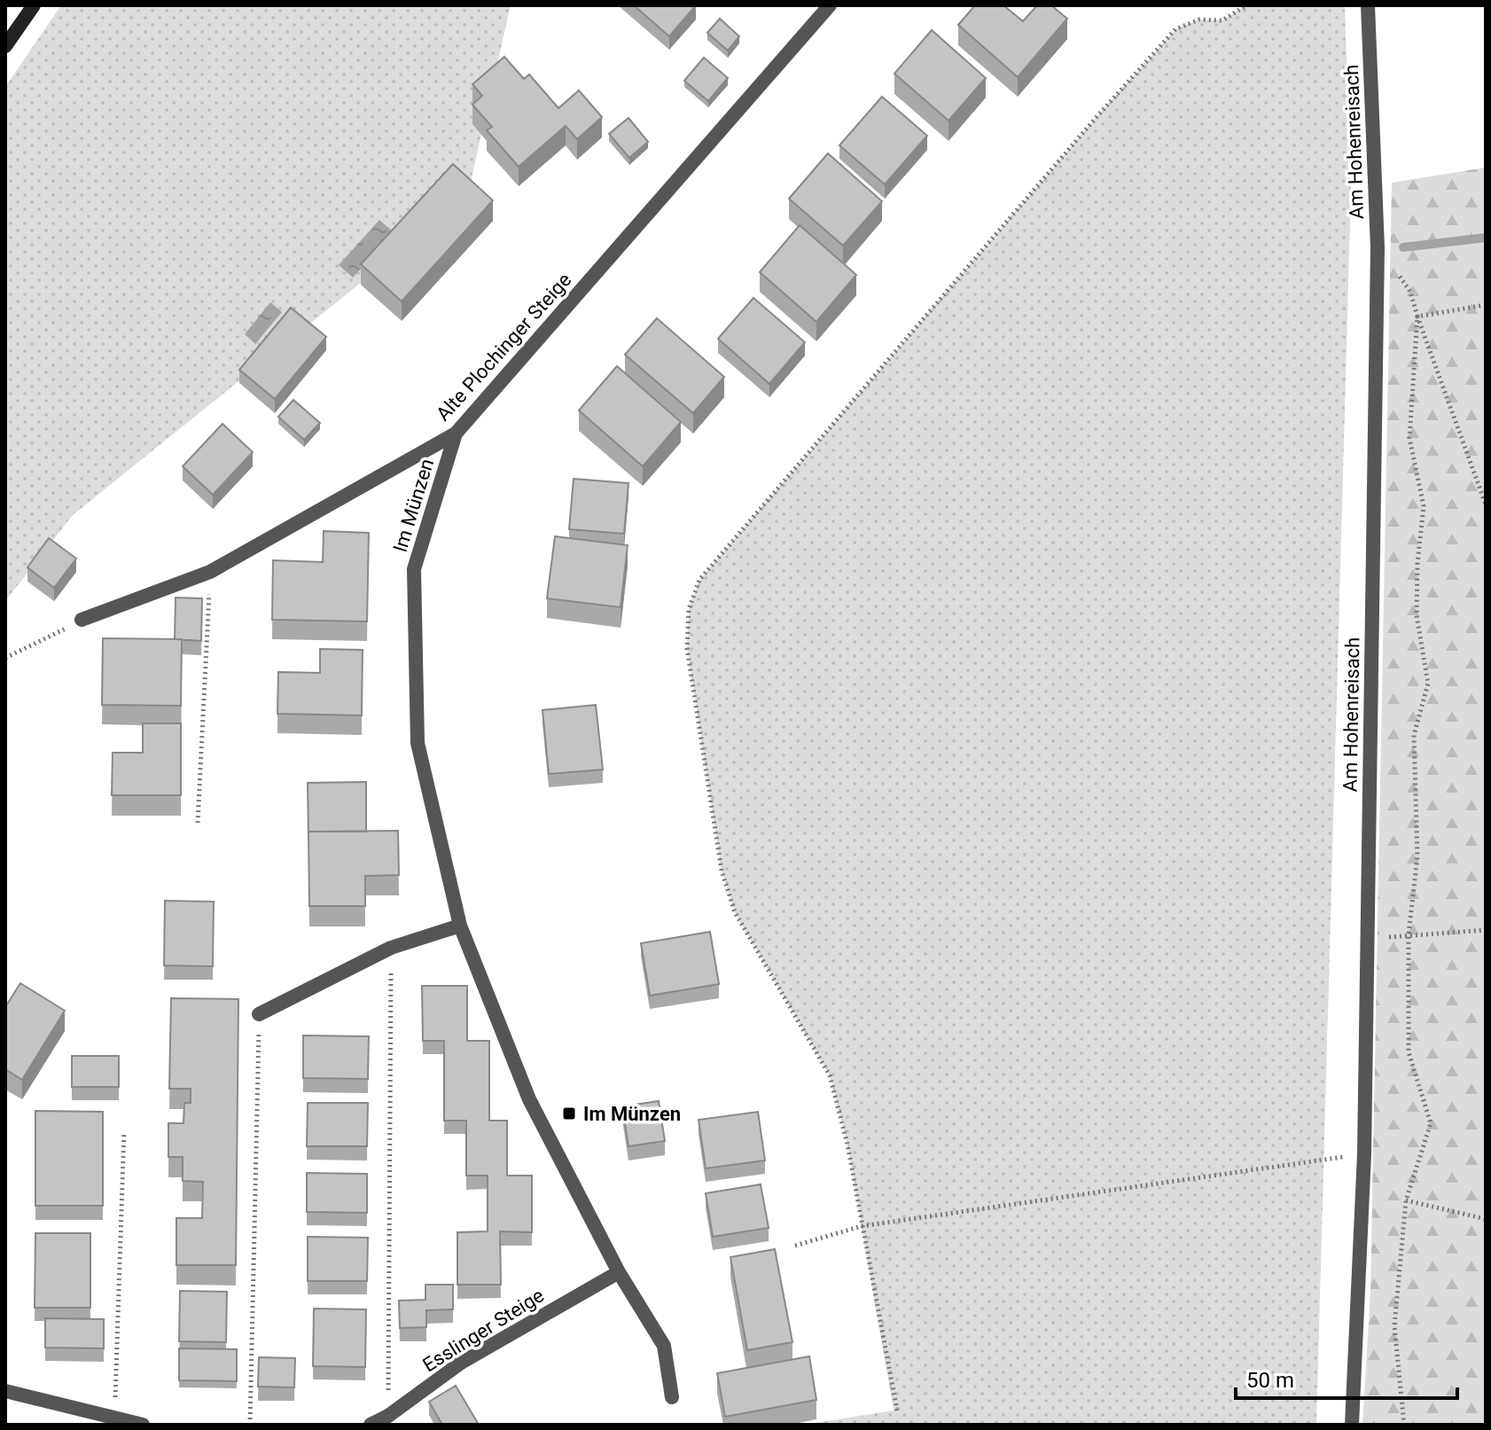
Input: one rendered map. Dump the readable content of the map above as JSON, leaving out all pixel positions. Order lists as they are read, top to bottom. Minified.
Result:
{"streets":{"street":["Am Hohenreisach","Alte Plochinger Steige","Im Münzen","Esslinger Steige"]},"crossings":[["Alte Plochinger Steige","Im Münzen"],["Im Münzen","Esslinger Steige"]],"places":{"transit":["Im Münzen"]},"scale_bar":"50 m"}
